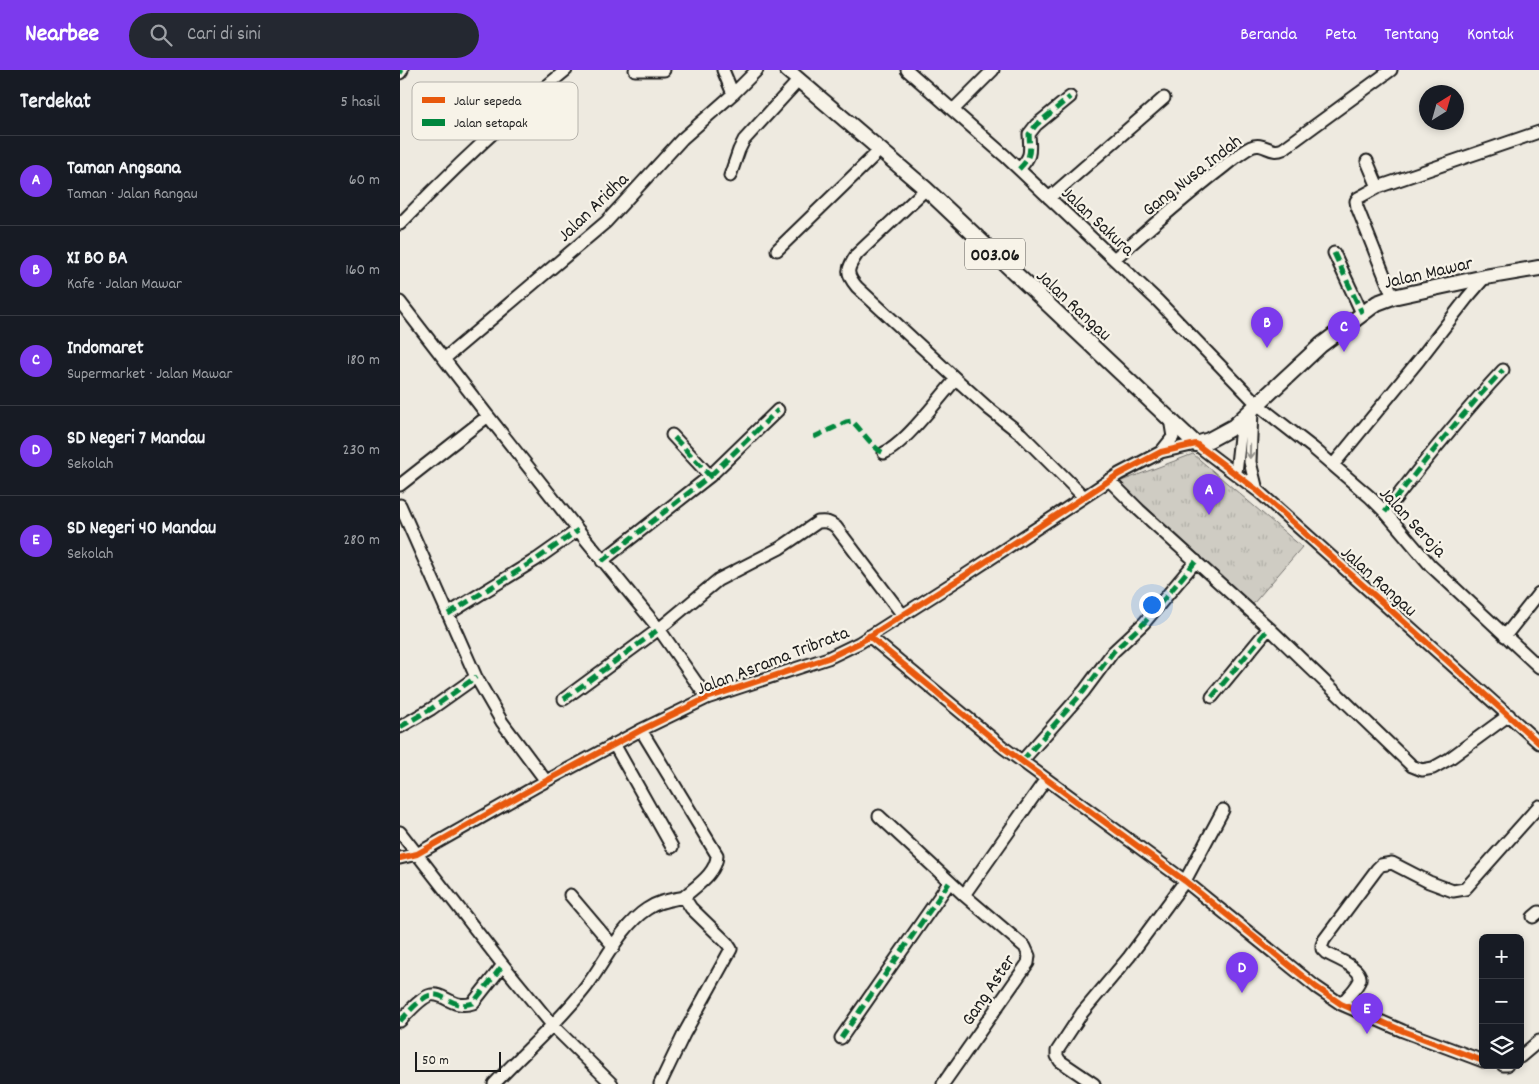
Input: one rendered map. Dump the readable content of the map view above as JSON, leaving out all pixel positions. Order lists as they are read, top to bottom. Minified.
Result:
{"streets":{"main road":["003.06","Jalan Mawar","Jalan Rangau"],"street":["Gang Nusa Indah","Jalan Aridha","Jalan Sakura","Jalan Seroja","Jalan Asrama Tribrata","Gang Aster"]},"crossings":[["Gang Nusa Indah","Jalan Sakura"],["Jalan Sakura","Jalan Mawar"],["Jalan Sakura","Jalan Seroja"],["Jalan Mawar","Jalan Rangau"],["Jalan Mawar","Jalan Seroja"],["Jalan Mawar","Jalan Asrama Tribrata"],["Jalan Rangau","Jalan Asrama Tribrata"]],"legend":["Jalur sepeda","Jalan setapak"],"scale_bar":"50 m","north":"top right","page":{"header":"Nearbee","search":"Cari di sini","nav":["Beranda","Peta","Tentang","Kontak"],"heading":["Terdekat","5 hasil"],"list":[{"mark":"A","name":"Taman Angsana","note":"Taman · Jalan Rangau","value":"60 m"},{"mark":"B","name":"XI BO BA","note":"Kafe · Jalan Mawar","value":"160 m"},{"mark":"C","name":"Indomaret","note":"Supermarket · Jalan Mawar","value":"180 m"},{"mark":"D","name":"SD Negeri 7 Mandau","note":"Sekolah","value":"230 m"},{"mark":"E","name":"SD Negeri 40 Mandau","note":"Sekolah","value":"280 m"}],"pins":["B","C","A","D","E"],"map_buttons":["+","−"],"scale":"50 m"}}
